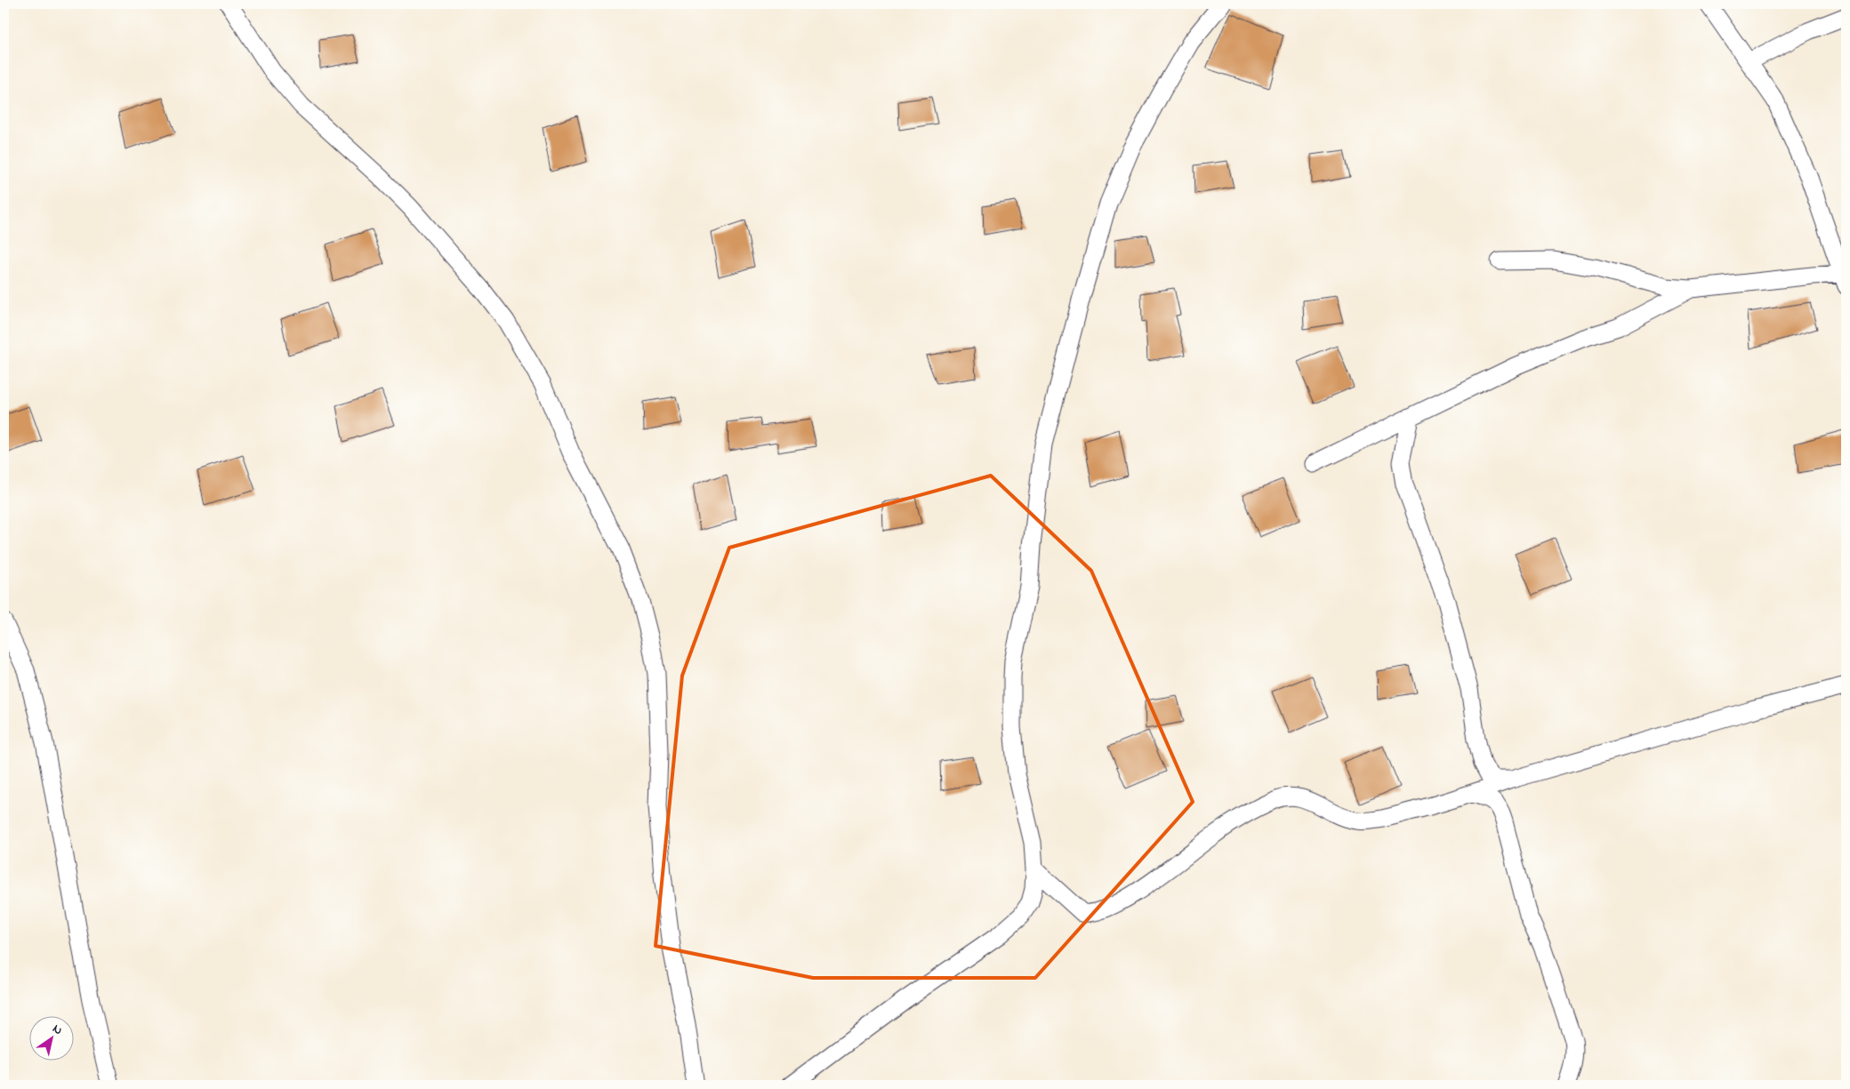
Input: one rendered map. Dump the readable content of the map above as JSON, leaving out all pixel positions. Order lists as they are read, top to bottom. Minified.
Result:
{"north":"top right"}
